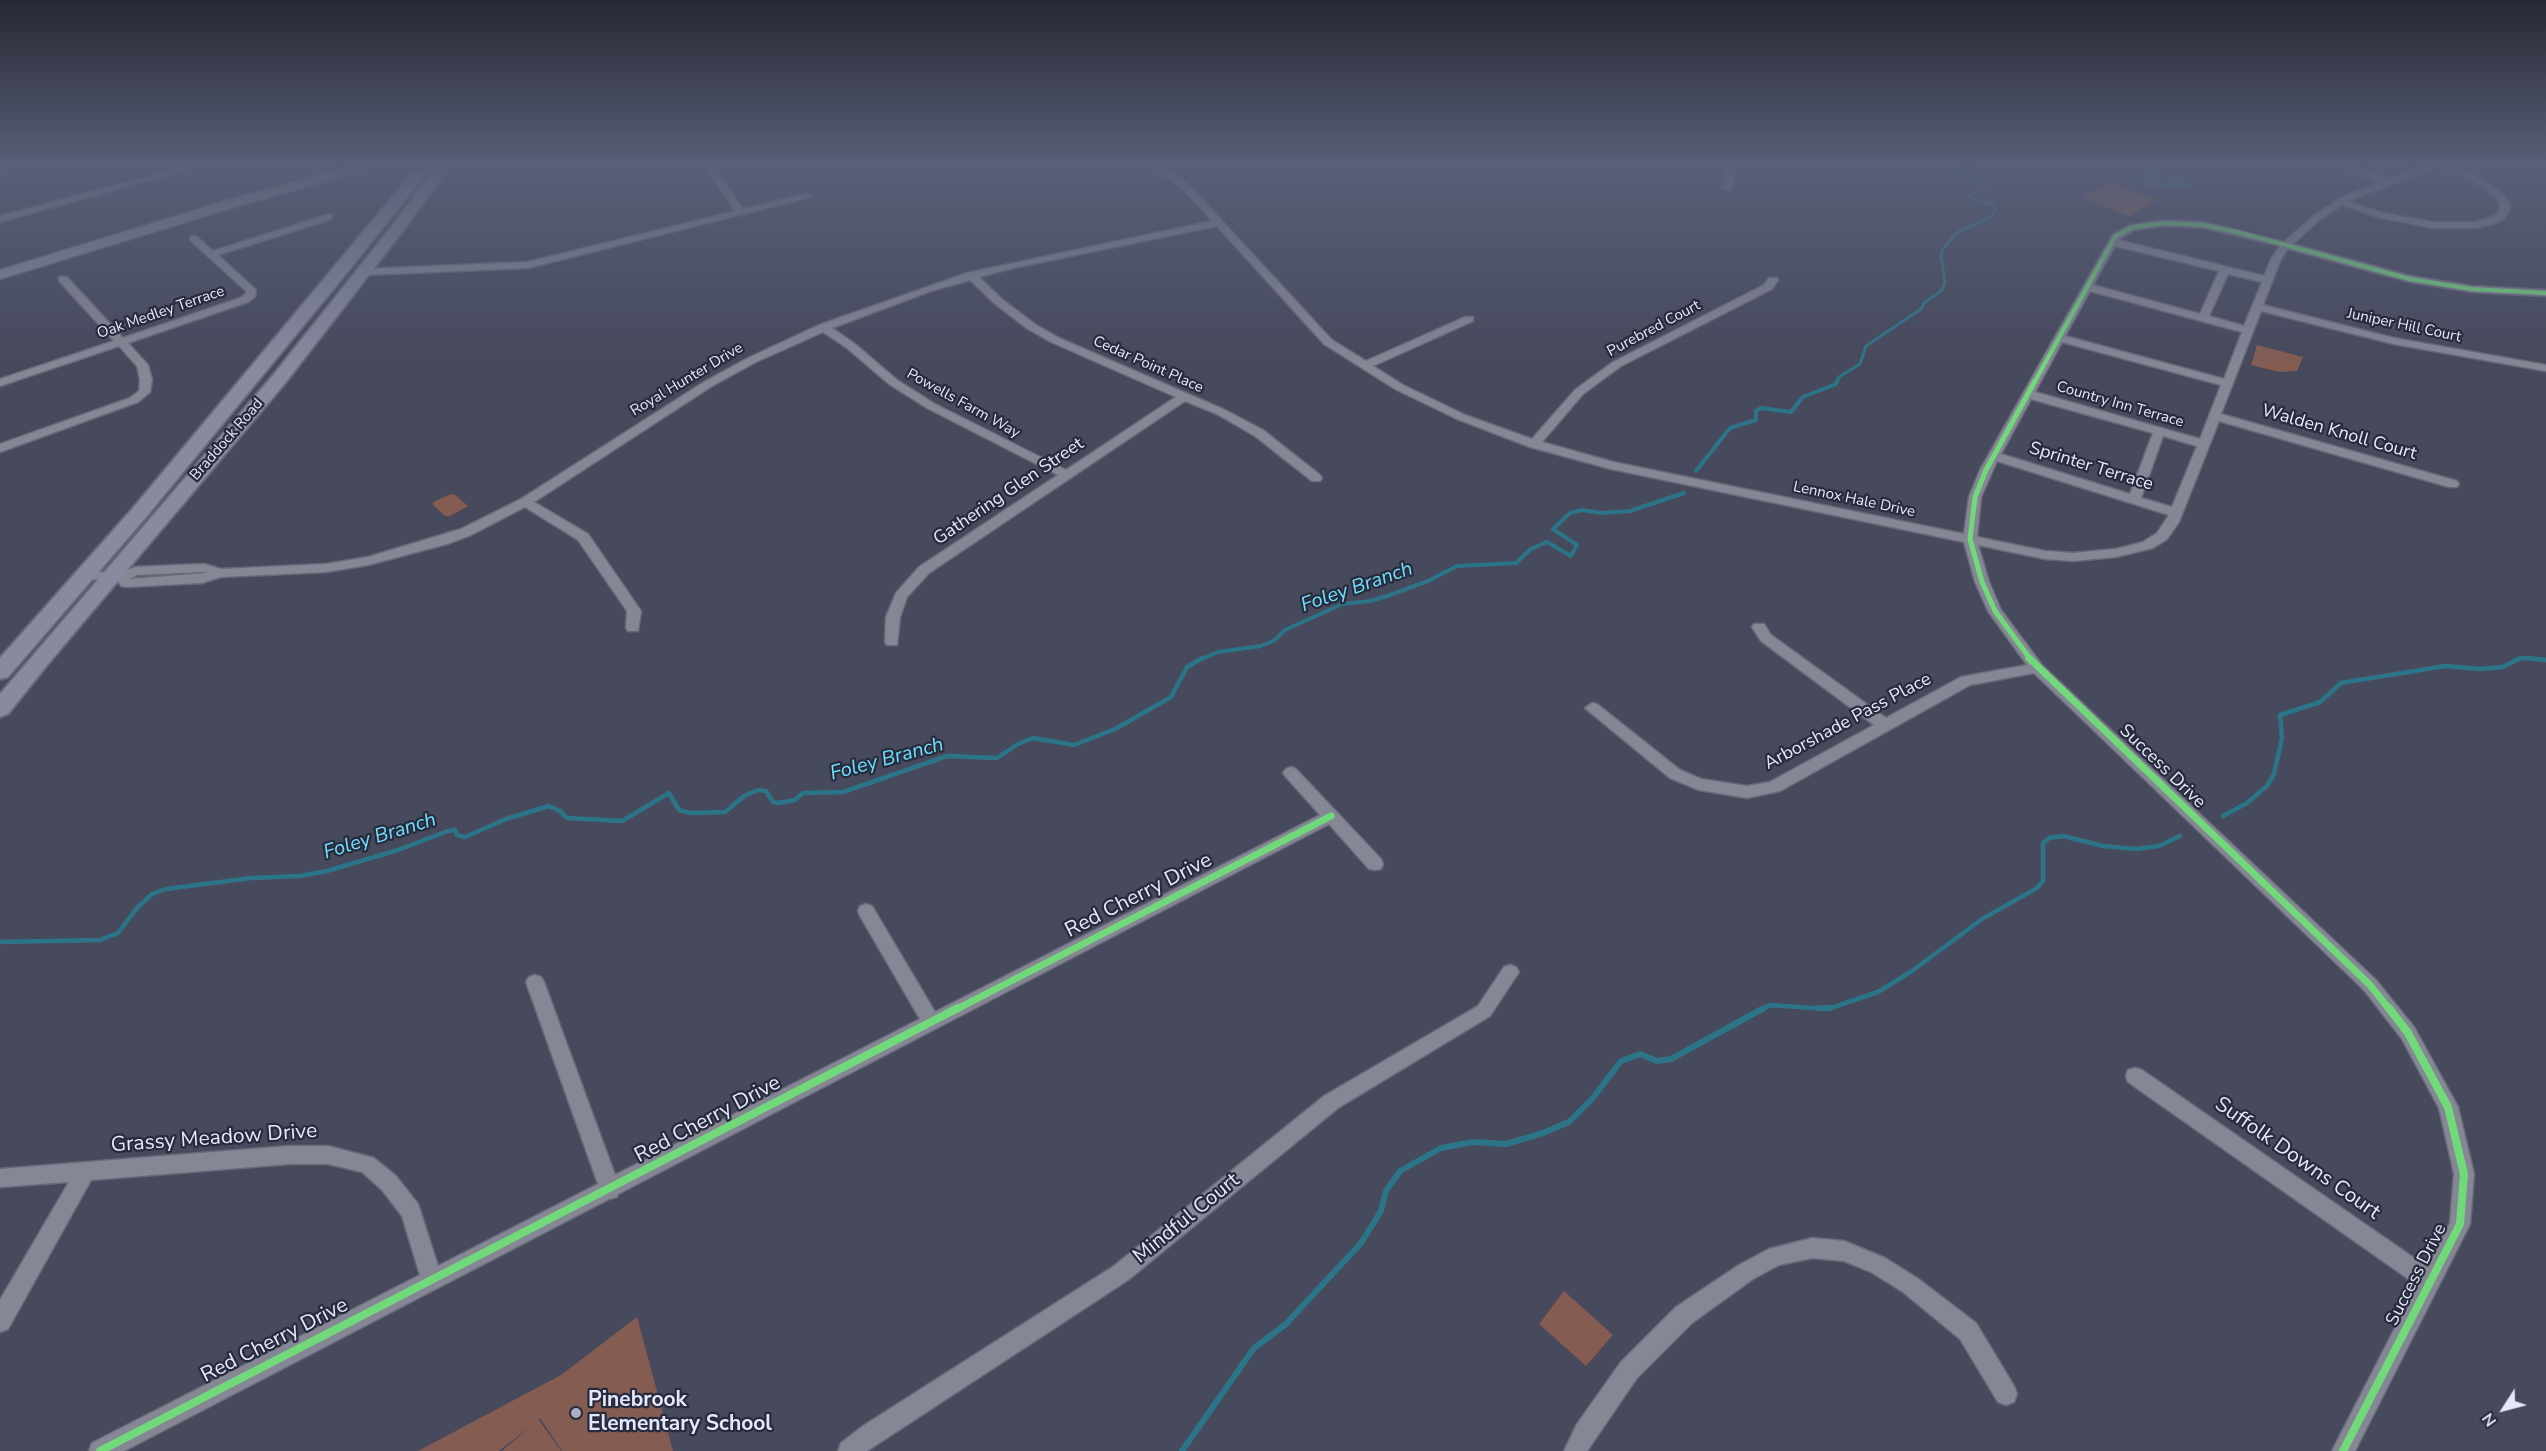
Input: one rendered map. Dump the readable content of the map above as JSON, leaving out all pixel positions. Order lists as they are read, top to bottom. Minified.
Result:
{"streets":{"main road":["Braddock Road"],"street":["Oak Medley Terrace","Juniper Hill Court","Purebred Court","Cedar Point Place","Royal Hunter Drive","Powells Farm Way","Country Inn Terrace","Walden Knoll Court","Sprinter Terrace","Gathering Glen Street","Lennox Hale Drive","Arborshade Pass Place","Success Drive","Red Cherry Drive","Grassy Meadow Drive","Suffolk Downs Court","Mindful Court"]},"crossings":[["Juniper Hill Court","Lennox Hale Drive"],["Purebred Court","Lennox Hale Drive"],["Cedar Point Place","Royal Hunter Drive"],["Cedar Point Place","Gathering Glen Street"],["Royal Hunter Drive","Powells Farm Way"],["Royal Hunter Drive","Braddock Road"],["Powells Farm Way","Gathering Glen Street"],["Country Inn Terrace","Lennox Hale Drive"],["Country Inn Terrace","Success Drive"],["Walden Knoll Court","Lennox Hale Drive"],["Sprinter Terrace","Lennox Hale Drive"],["Sprinter Terrace","Success Drive"],["Lennox Hale Drive","Success Drive"],["Arborshade Pass Place","Success Drive"],["Success Drive","Suffolk Downs Court"],["Red Cherry Drive","Grassy Meadow Drive"]],"water":["Foley Branch"],"places":["Pinebrook Elementary School"],"north":"bottom left"}
